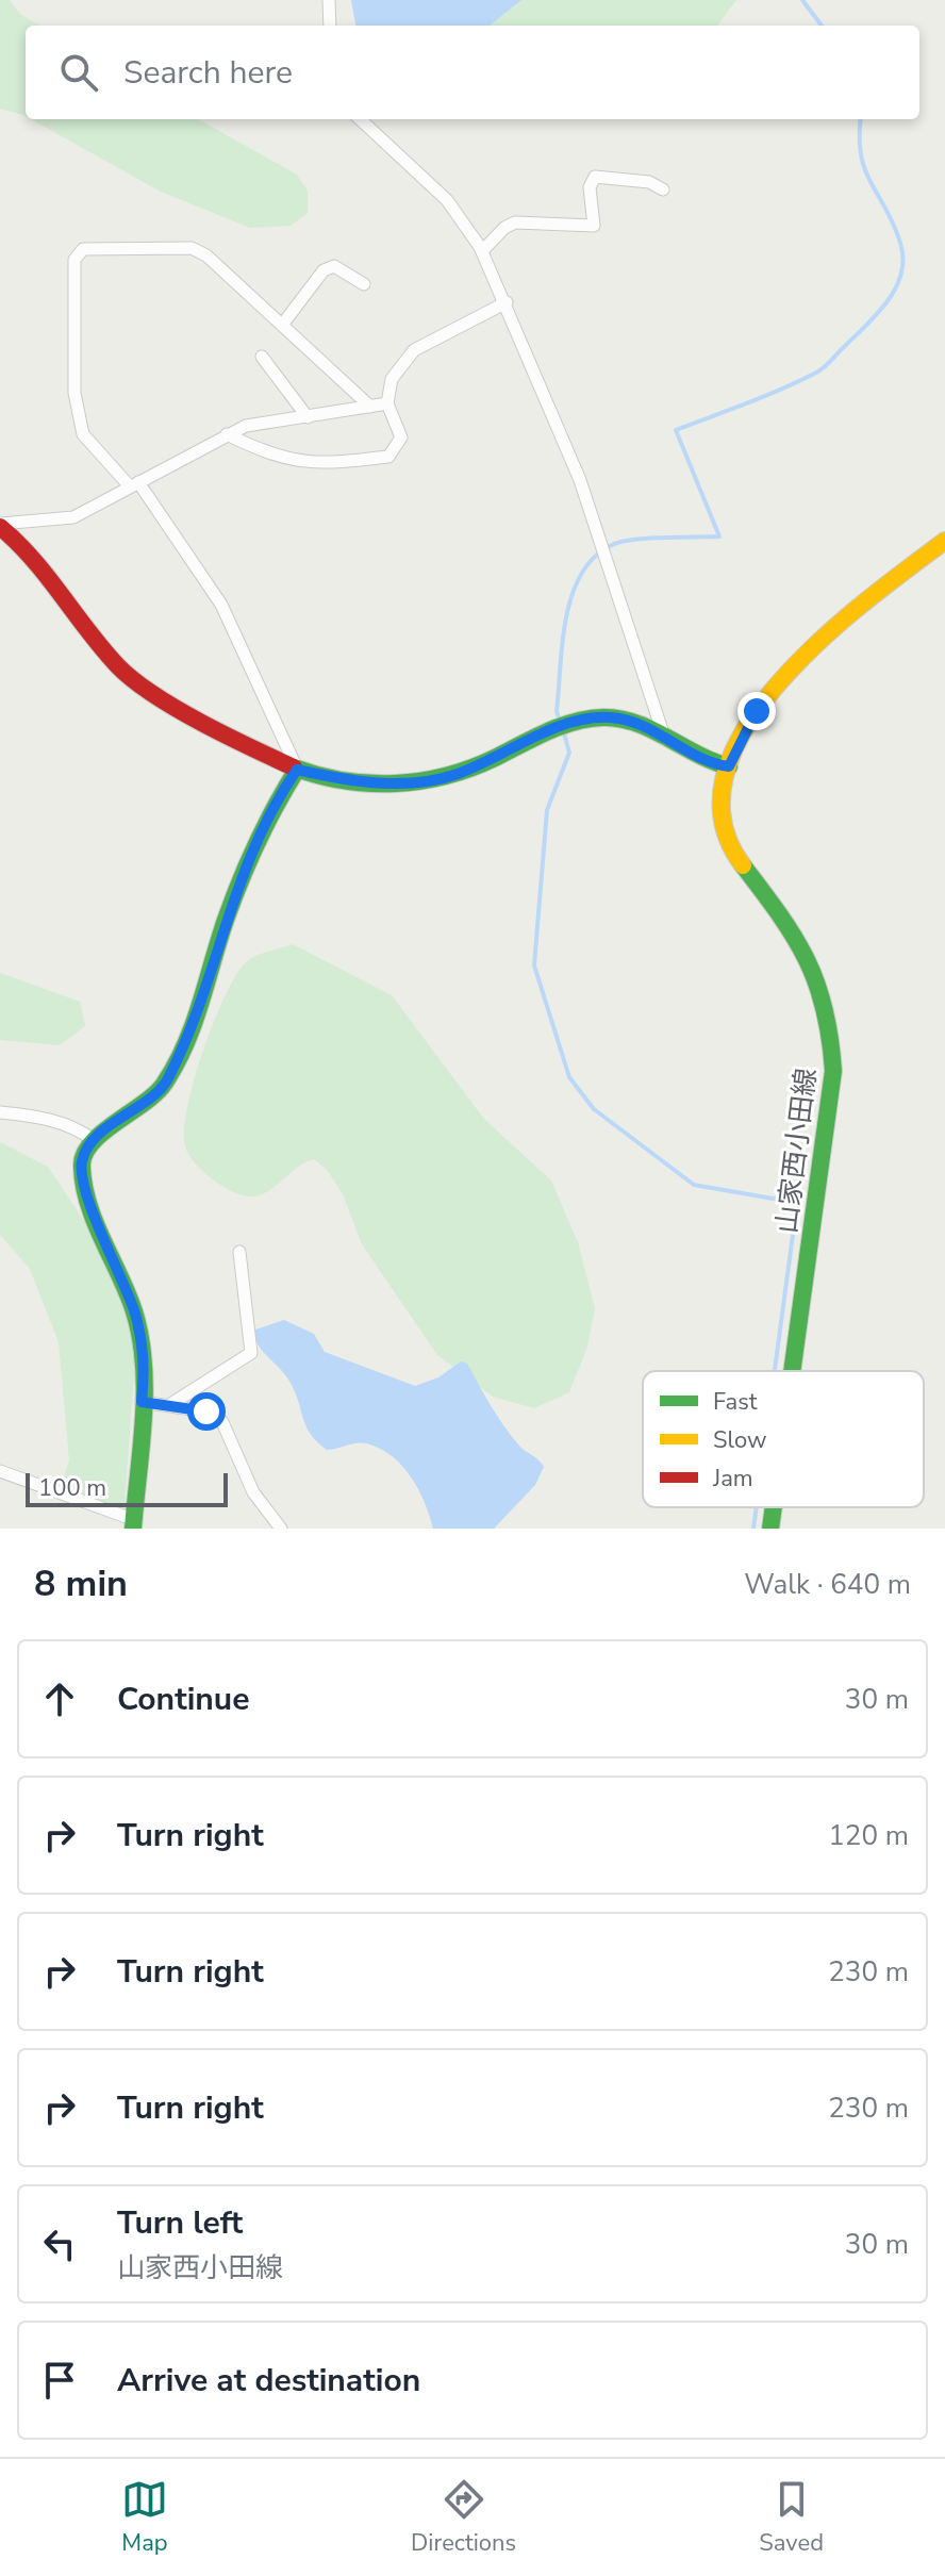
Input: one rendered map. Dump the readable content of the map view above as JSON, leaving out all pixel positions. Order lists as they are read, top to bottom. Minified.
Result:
{"streets":{"street":["山家西小田線"]},"legend":["Fast","Slow","Jam"],"scale_bar":"100 m","page":{"search":"Search here","scale":"100 m","heading":["8 min","Walk · 640 m"],"list":[["Continue","30 m"],["Turn right","120 m"],["Turn right","230 m"],["Turn right","230 m"],["Turn left","山家西小田線","30 m"],"Arrive at destination"],"nav":["Map","Directions","Saved"]}}
